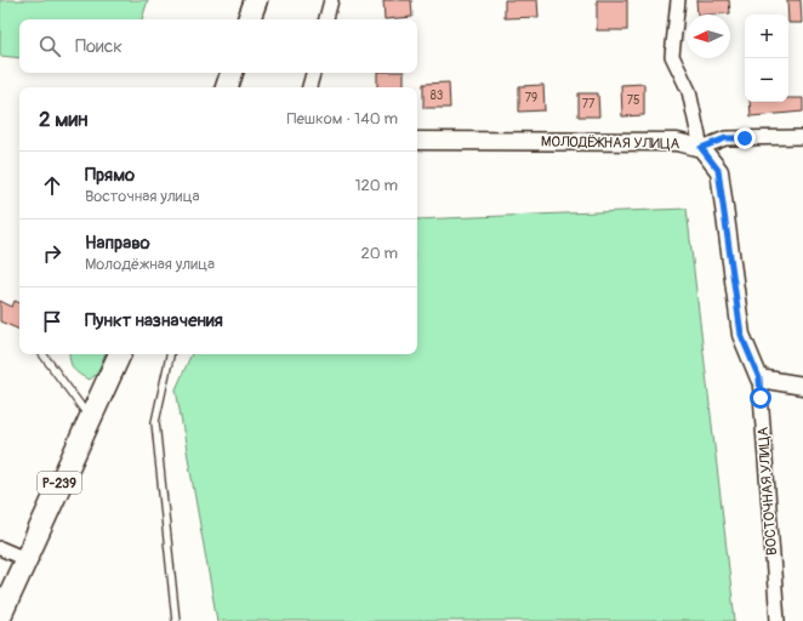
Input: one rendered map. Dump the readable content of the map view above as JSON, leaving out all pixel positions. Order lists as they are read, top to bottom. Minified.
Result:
{"streets":{"highway":["Р-239"],"street":["МОЛОДЁЖНАЯ УЛИЦА","ВОСТОЧНАЯ УЛИЦА"]},"crossings":[["МОЛОДЁЖНАЯ УЛИЦА","ВОСТОЧНАЯ УЛИЦА"]],"house_numbers":["83","79","75","77"],"north":"left","page":{"map_buttons":["+","−"],"search":"Поиск","heading":["2 мин","Пешком · 140 m"],"list":[["Прямо","Восточная улица","120 m"],["Направо","Молодёжная улица","20 m"],"Пункт назначения"]}}
